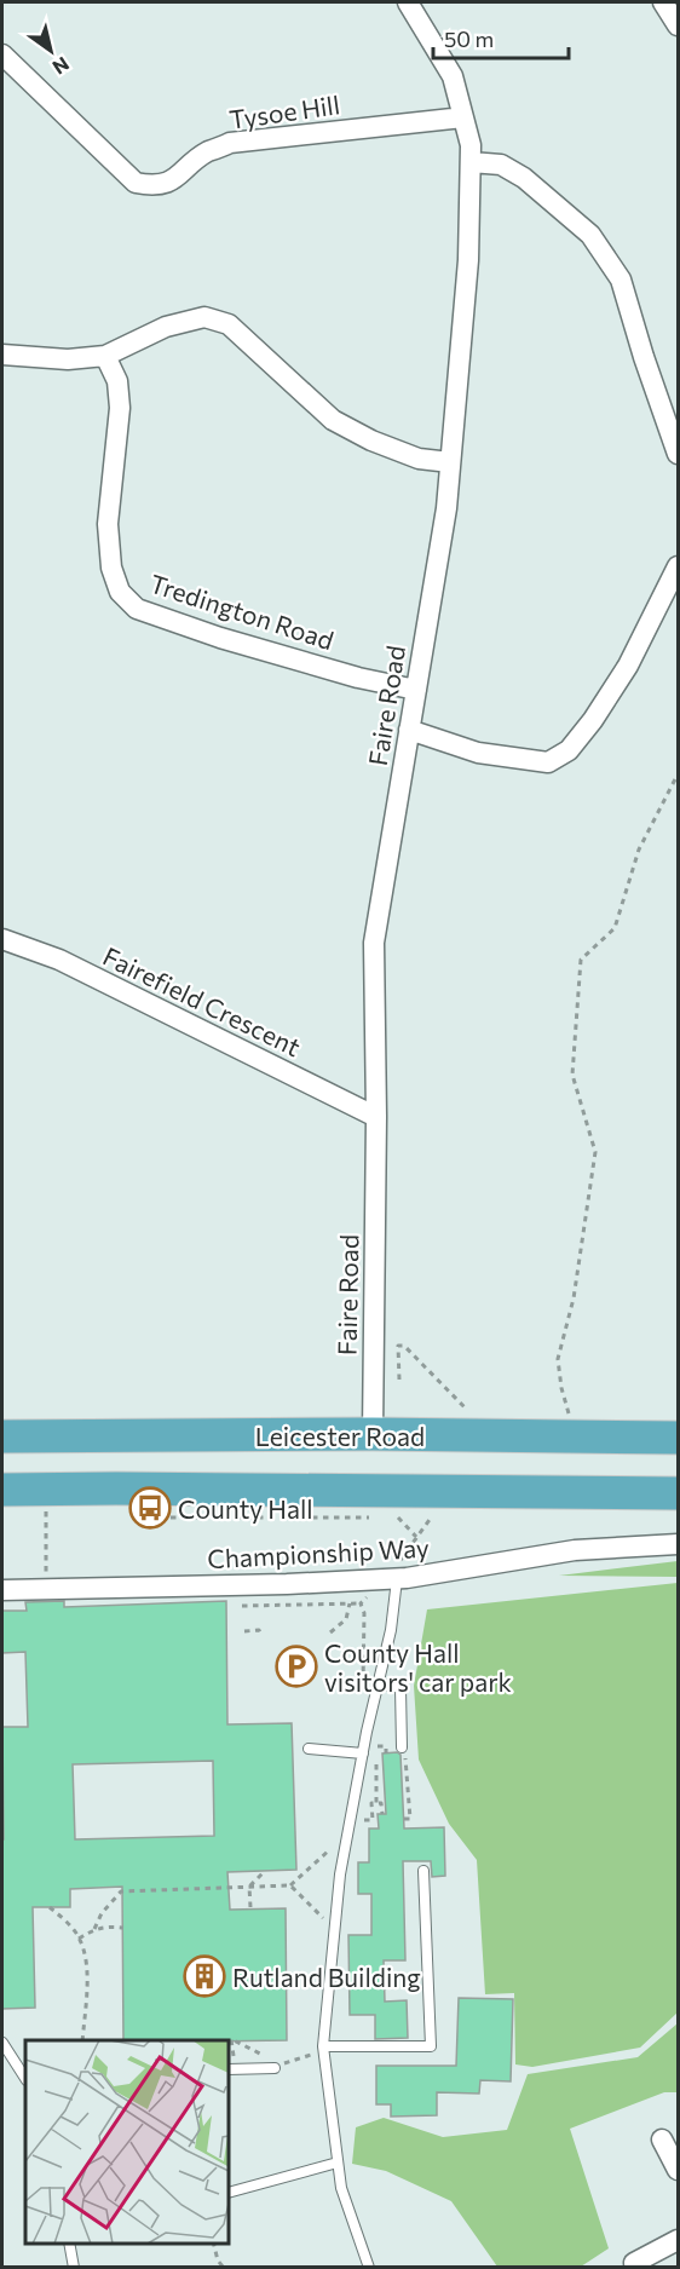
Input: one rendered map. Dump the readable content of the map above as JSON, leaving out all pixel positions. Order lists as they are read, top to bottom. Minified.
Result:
{"streets":{"highway":["Leicester Road"],"street":["Tysoe Hill","Tredington Road","Faire Road","Fairefield Crescent","Championship Way"]},"crossings":[["Tysoe Hill","Faire Road"],["Tredington Road","Faire Road"],["Faire Road","Fairefield Crescent"],["Faire Road","Leicester Road"]],"places":{"bus stop":["County Hall"],"parking":["County Hall visitors' car park"],"building":["Rutland Building"]},"scale_bar":"50 m","north":"bottom right"}
